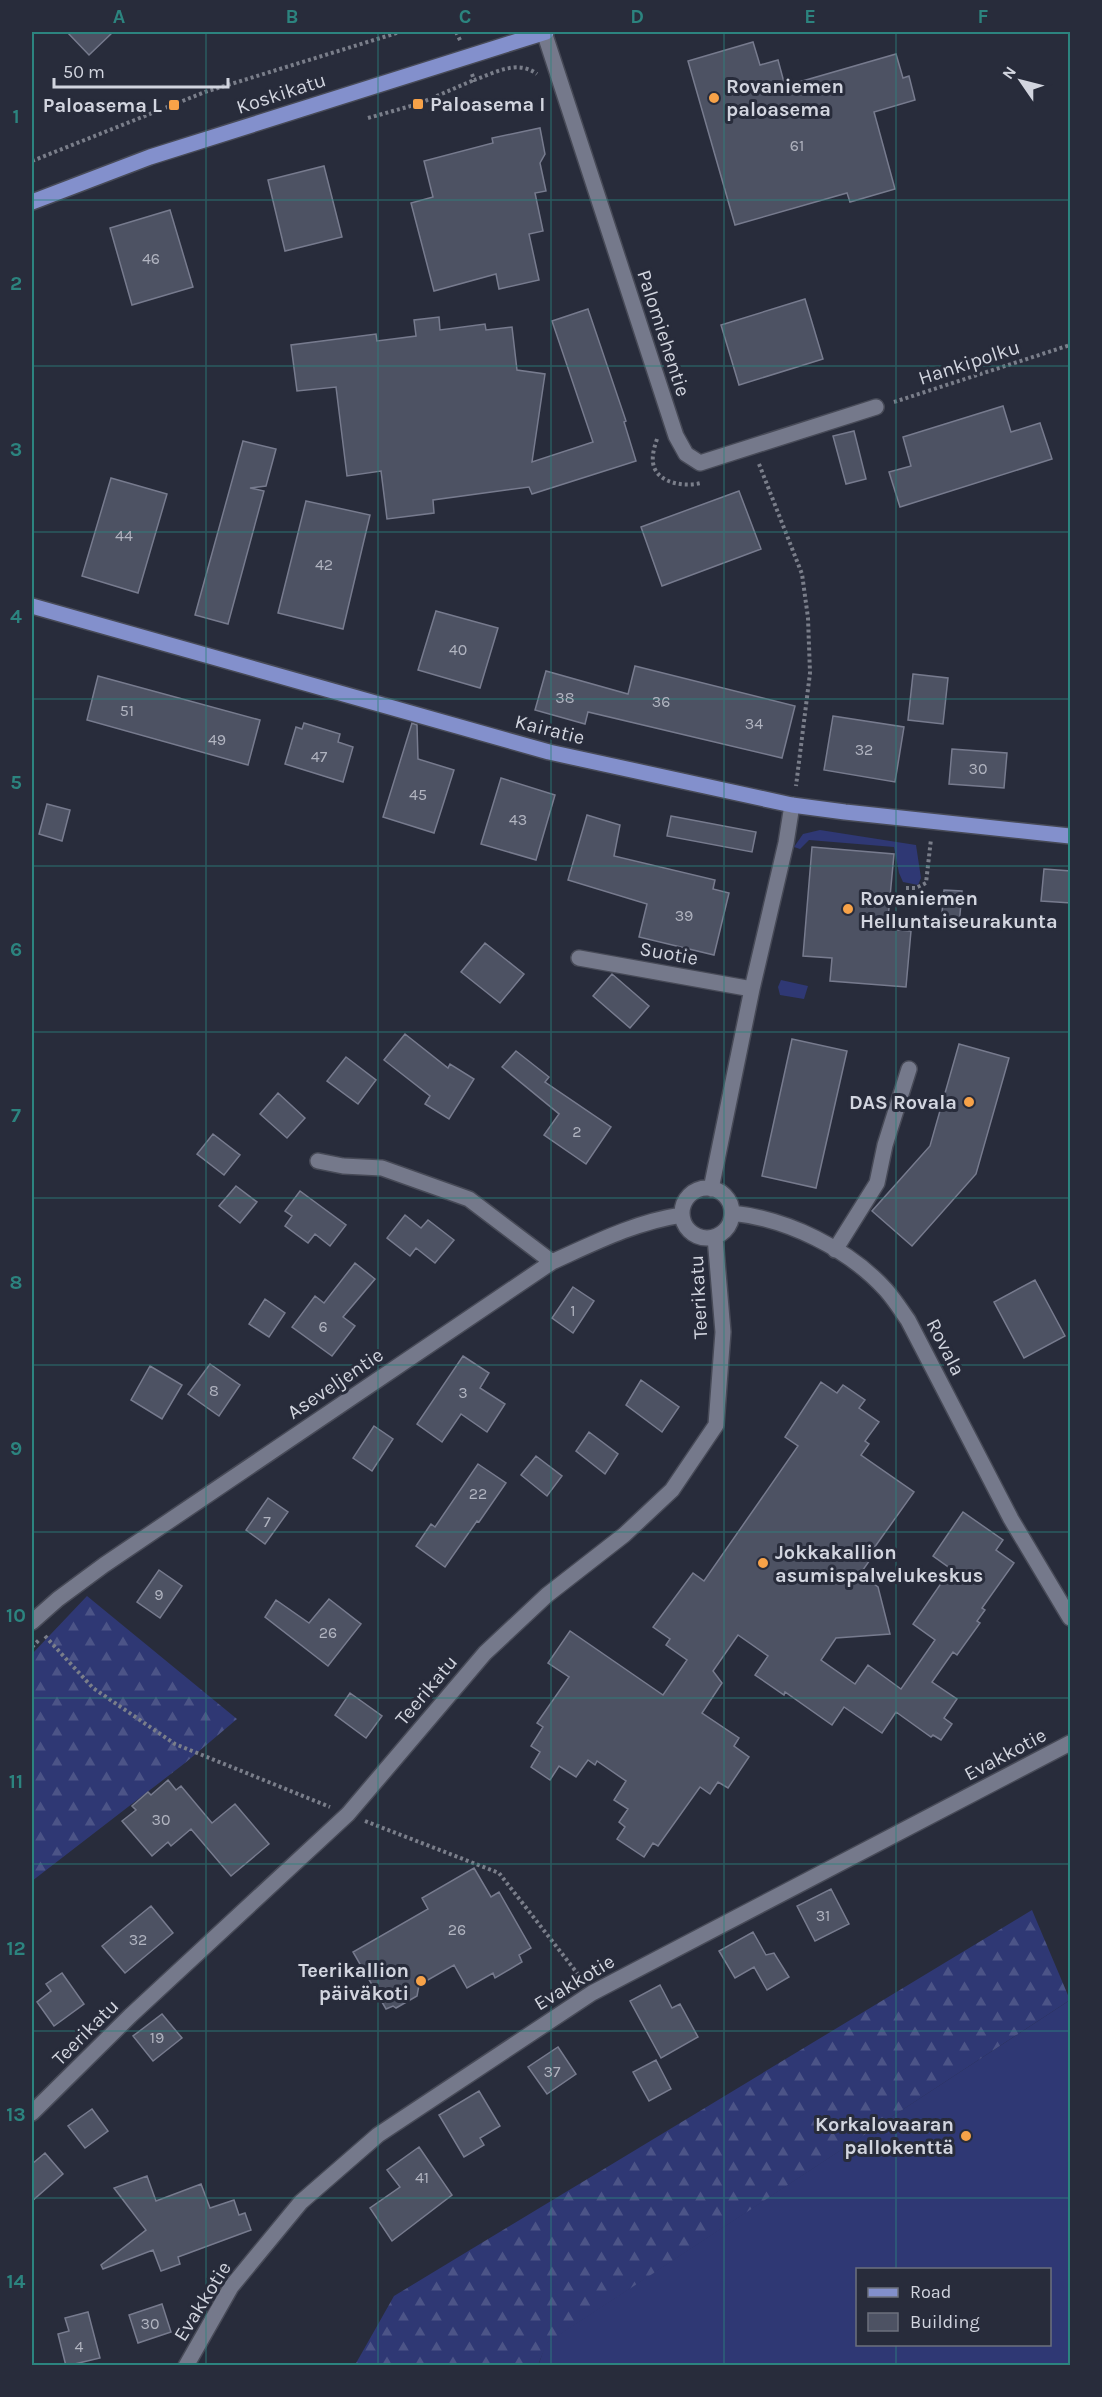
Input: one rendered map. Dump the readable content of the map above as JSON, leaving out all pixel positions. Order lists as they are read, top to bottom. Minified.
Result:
{"streets":{"main road":["Koskikatu","Kairatie"],"street":["Palomiehentie","Suotie","Teerikatu","Rovala","Aseveljentie","Evakkotie"],"path":["Hankipolku"]},"crossings":[["Koskikatu","Palomiehentie"],["Palomiehentie","Hankipolku"],["Teerikatu","Rovala"],["Teerikatu","Aseveljentie"],["Rovala","Aseveljentie"]],"places":{"other":["Rovaniemen paloasema","Rovaniemen Helluntaiseurakunta","DAS Rovala","Jokkakallion asumispalvelukeskus","Teerikallion päiväkoti","Korkalovaaran pallokenttä"],"transit":["Paloasema I","Paloasema L"]},"house_numbers":["61","46","44","42","40","38","36","51","34","49","32","47","30","45","43","39","2","1","6","8","3","22","7","9","26","30","31","26","32","19","37","41","30","4"],"legend":["Road","Building"],"scale_bar":"50 m","north":"top left","grid":{"columns":["A","B","C","D","E","F"],"rows":["1","2","3","4","5","6","7","8","9","10","11","12","13","14"]}}
